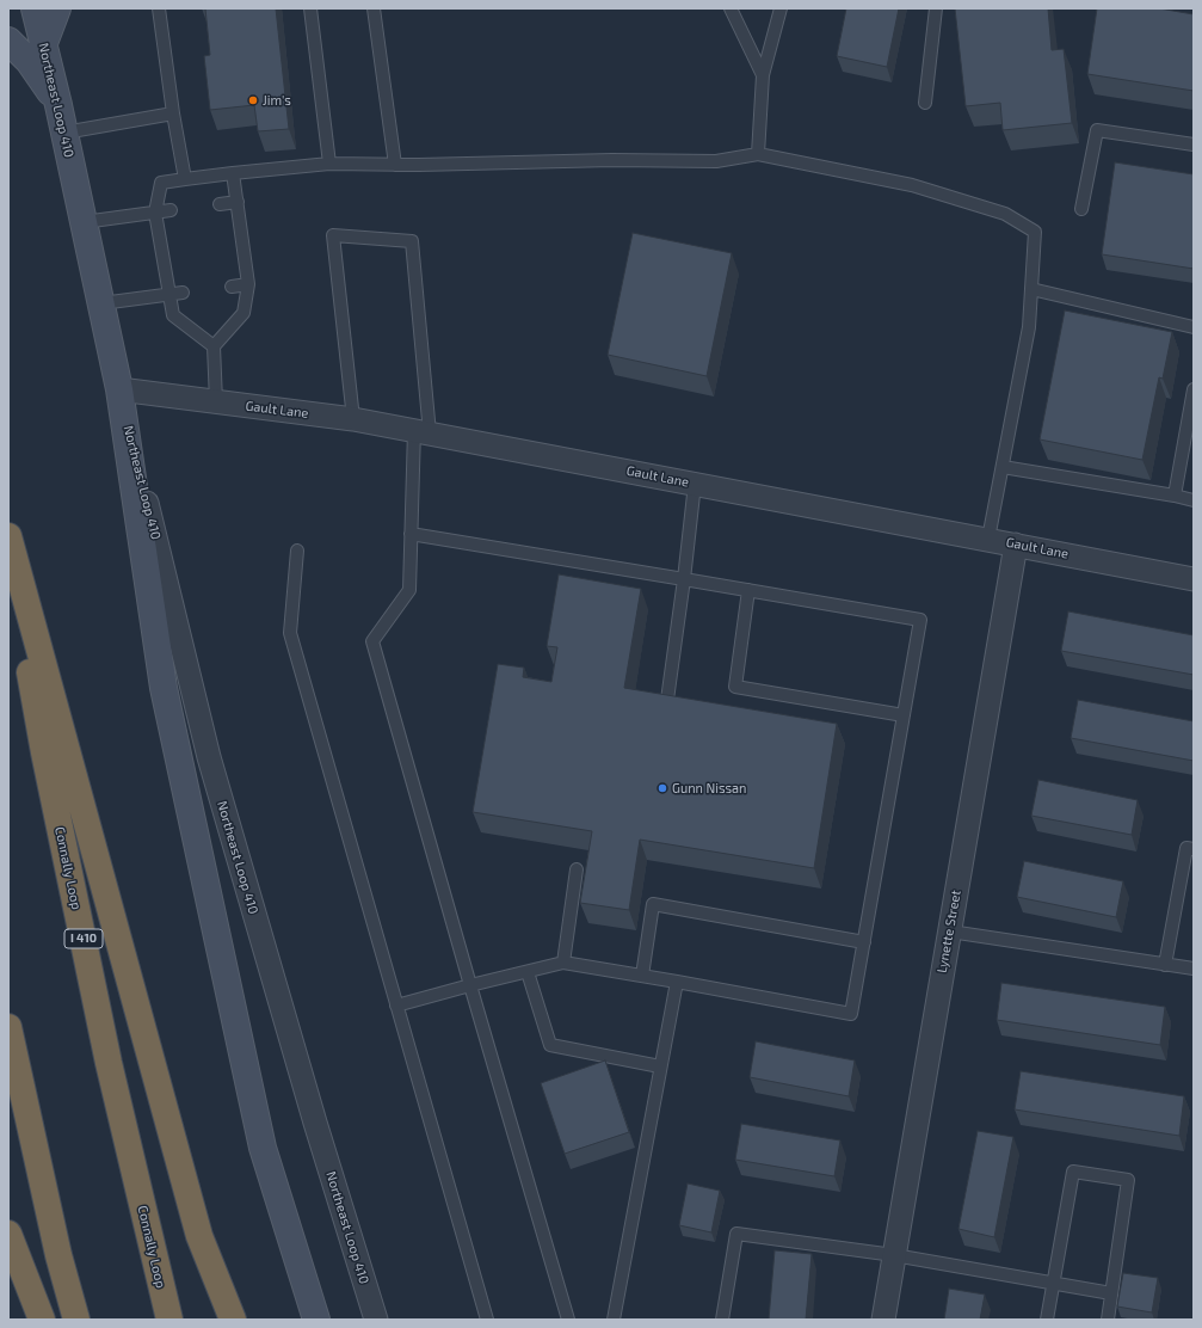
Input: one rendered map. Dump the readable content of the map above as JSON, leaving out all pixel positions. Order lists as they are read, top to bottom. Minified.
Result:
{"streets":{"highway":["Connally Loop","I 410"],"main road":["Northeast Loop 410"],"street":["Gault Lane","Lynette Street"]},"crossings":[["Northeast Loop 410","Gault Lane"],["Gault Lane","Lynette Street"]],"places":["Jim's","Gunn Nissan"]}
